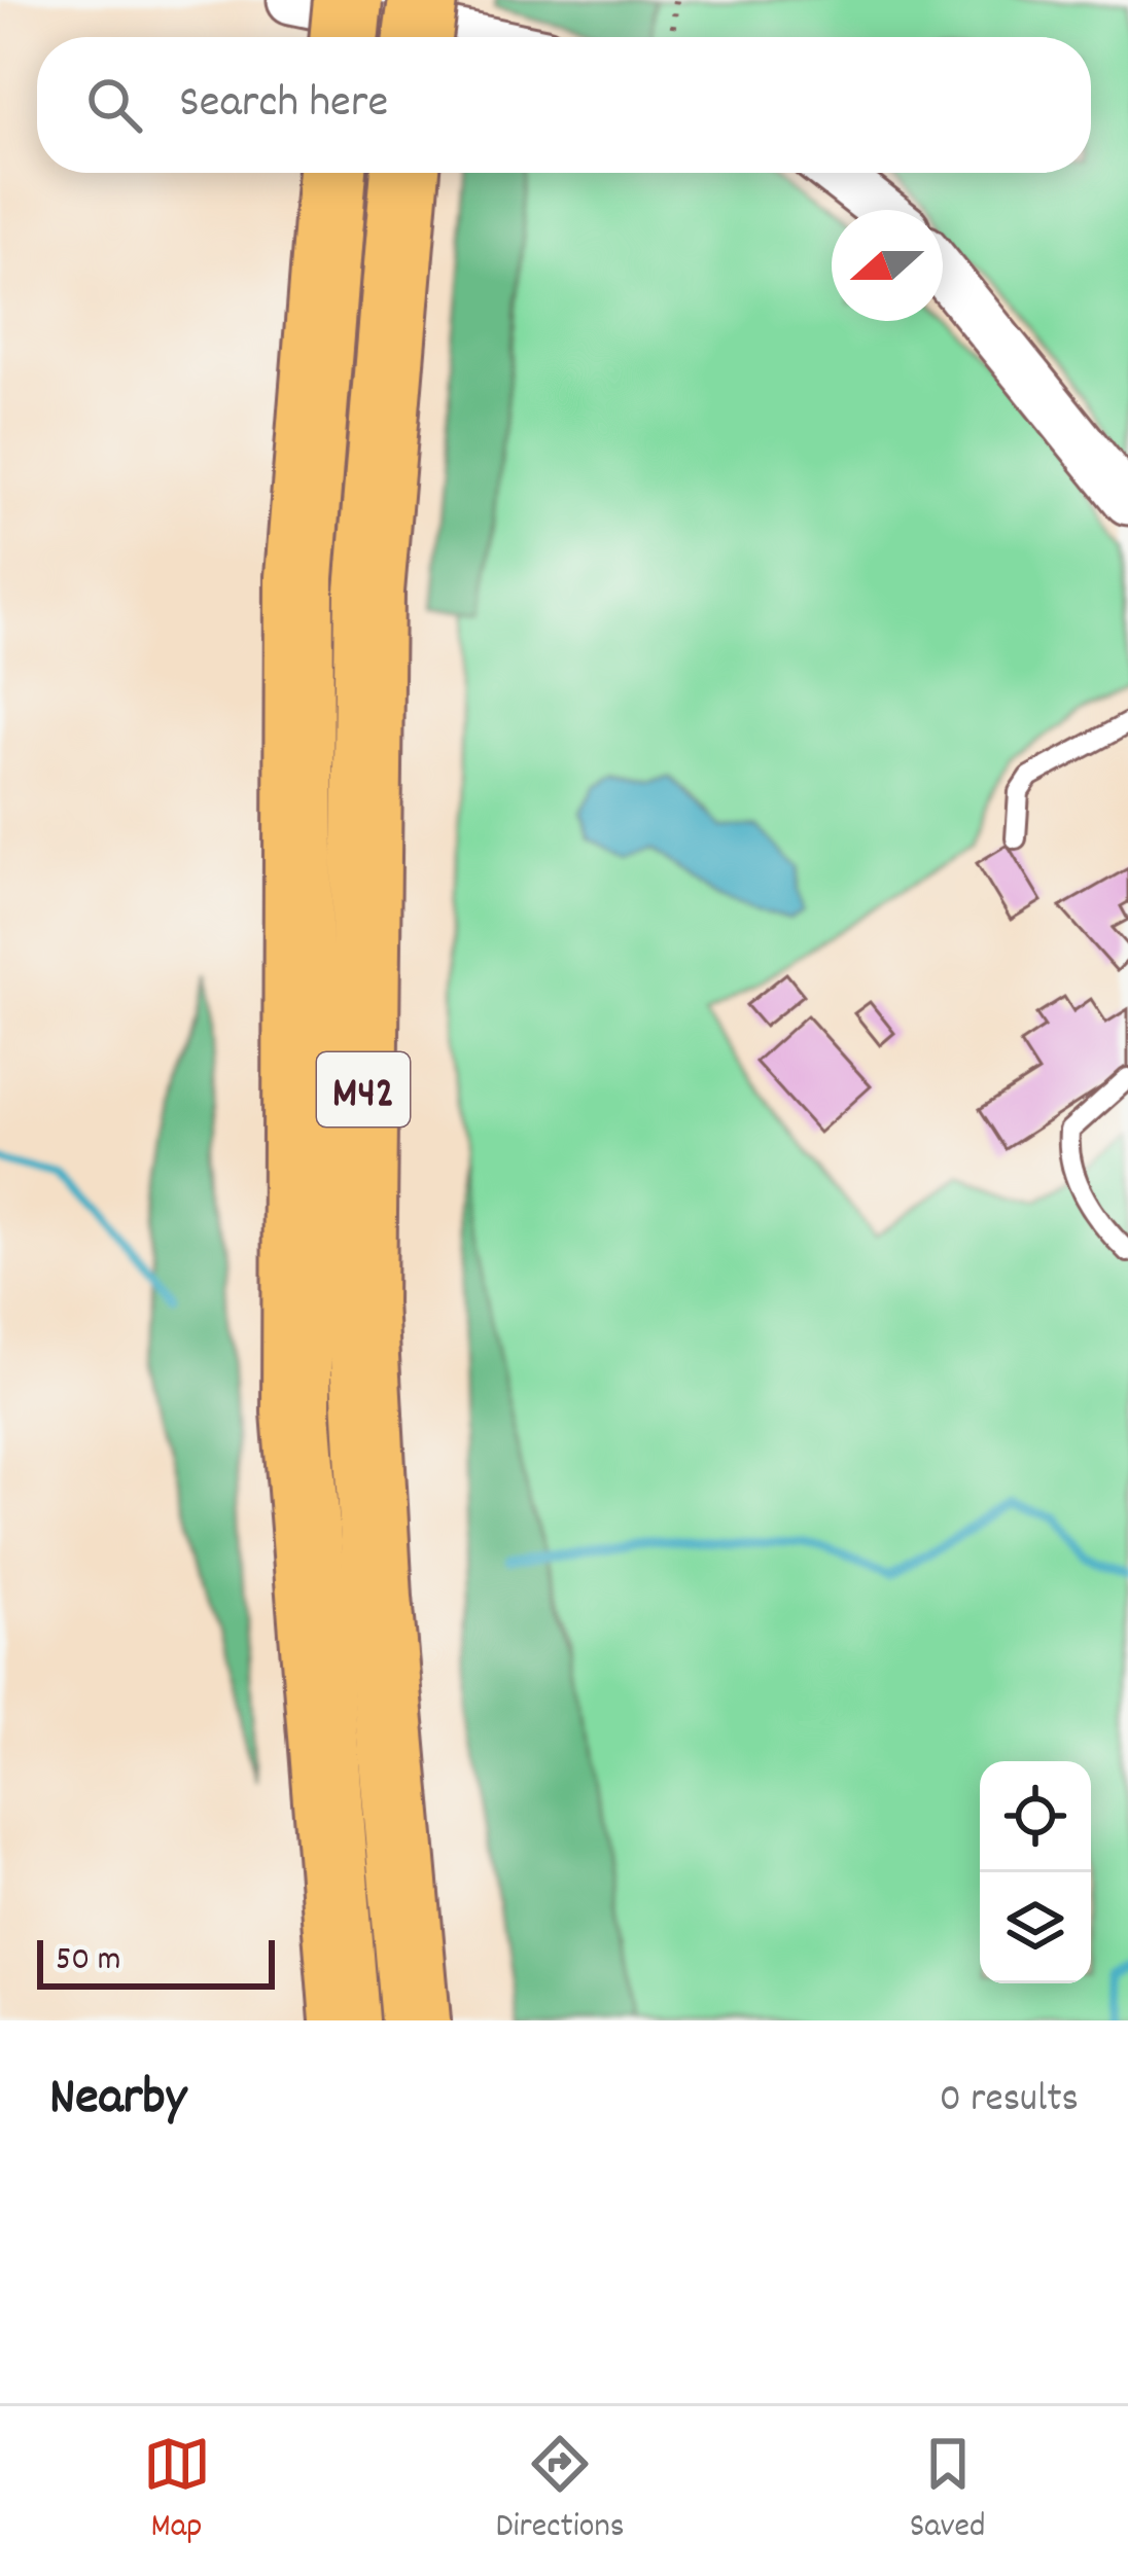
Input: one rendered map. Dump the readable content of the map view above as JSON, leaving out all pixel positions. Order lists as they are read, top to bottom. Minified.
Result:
{"streets":{"highway":["M42"]},"scale_bar":"50 m","north":"left","page":{"search":"Search here","scale":"50 m","heading":["Nearby","0 results"],"nav":["Map","Directions","Saved"]}}
